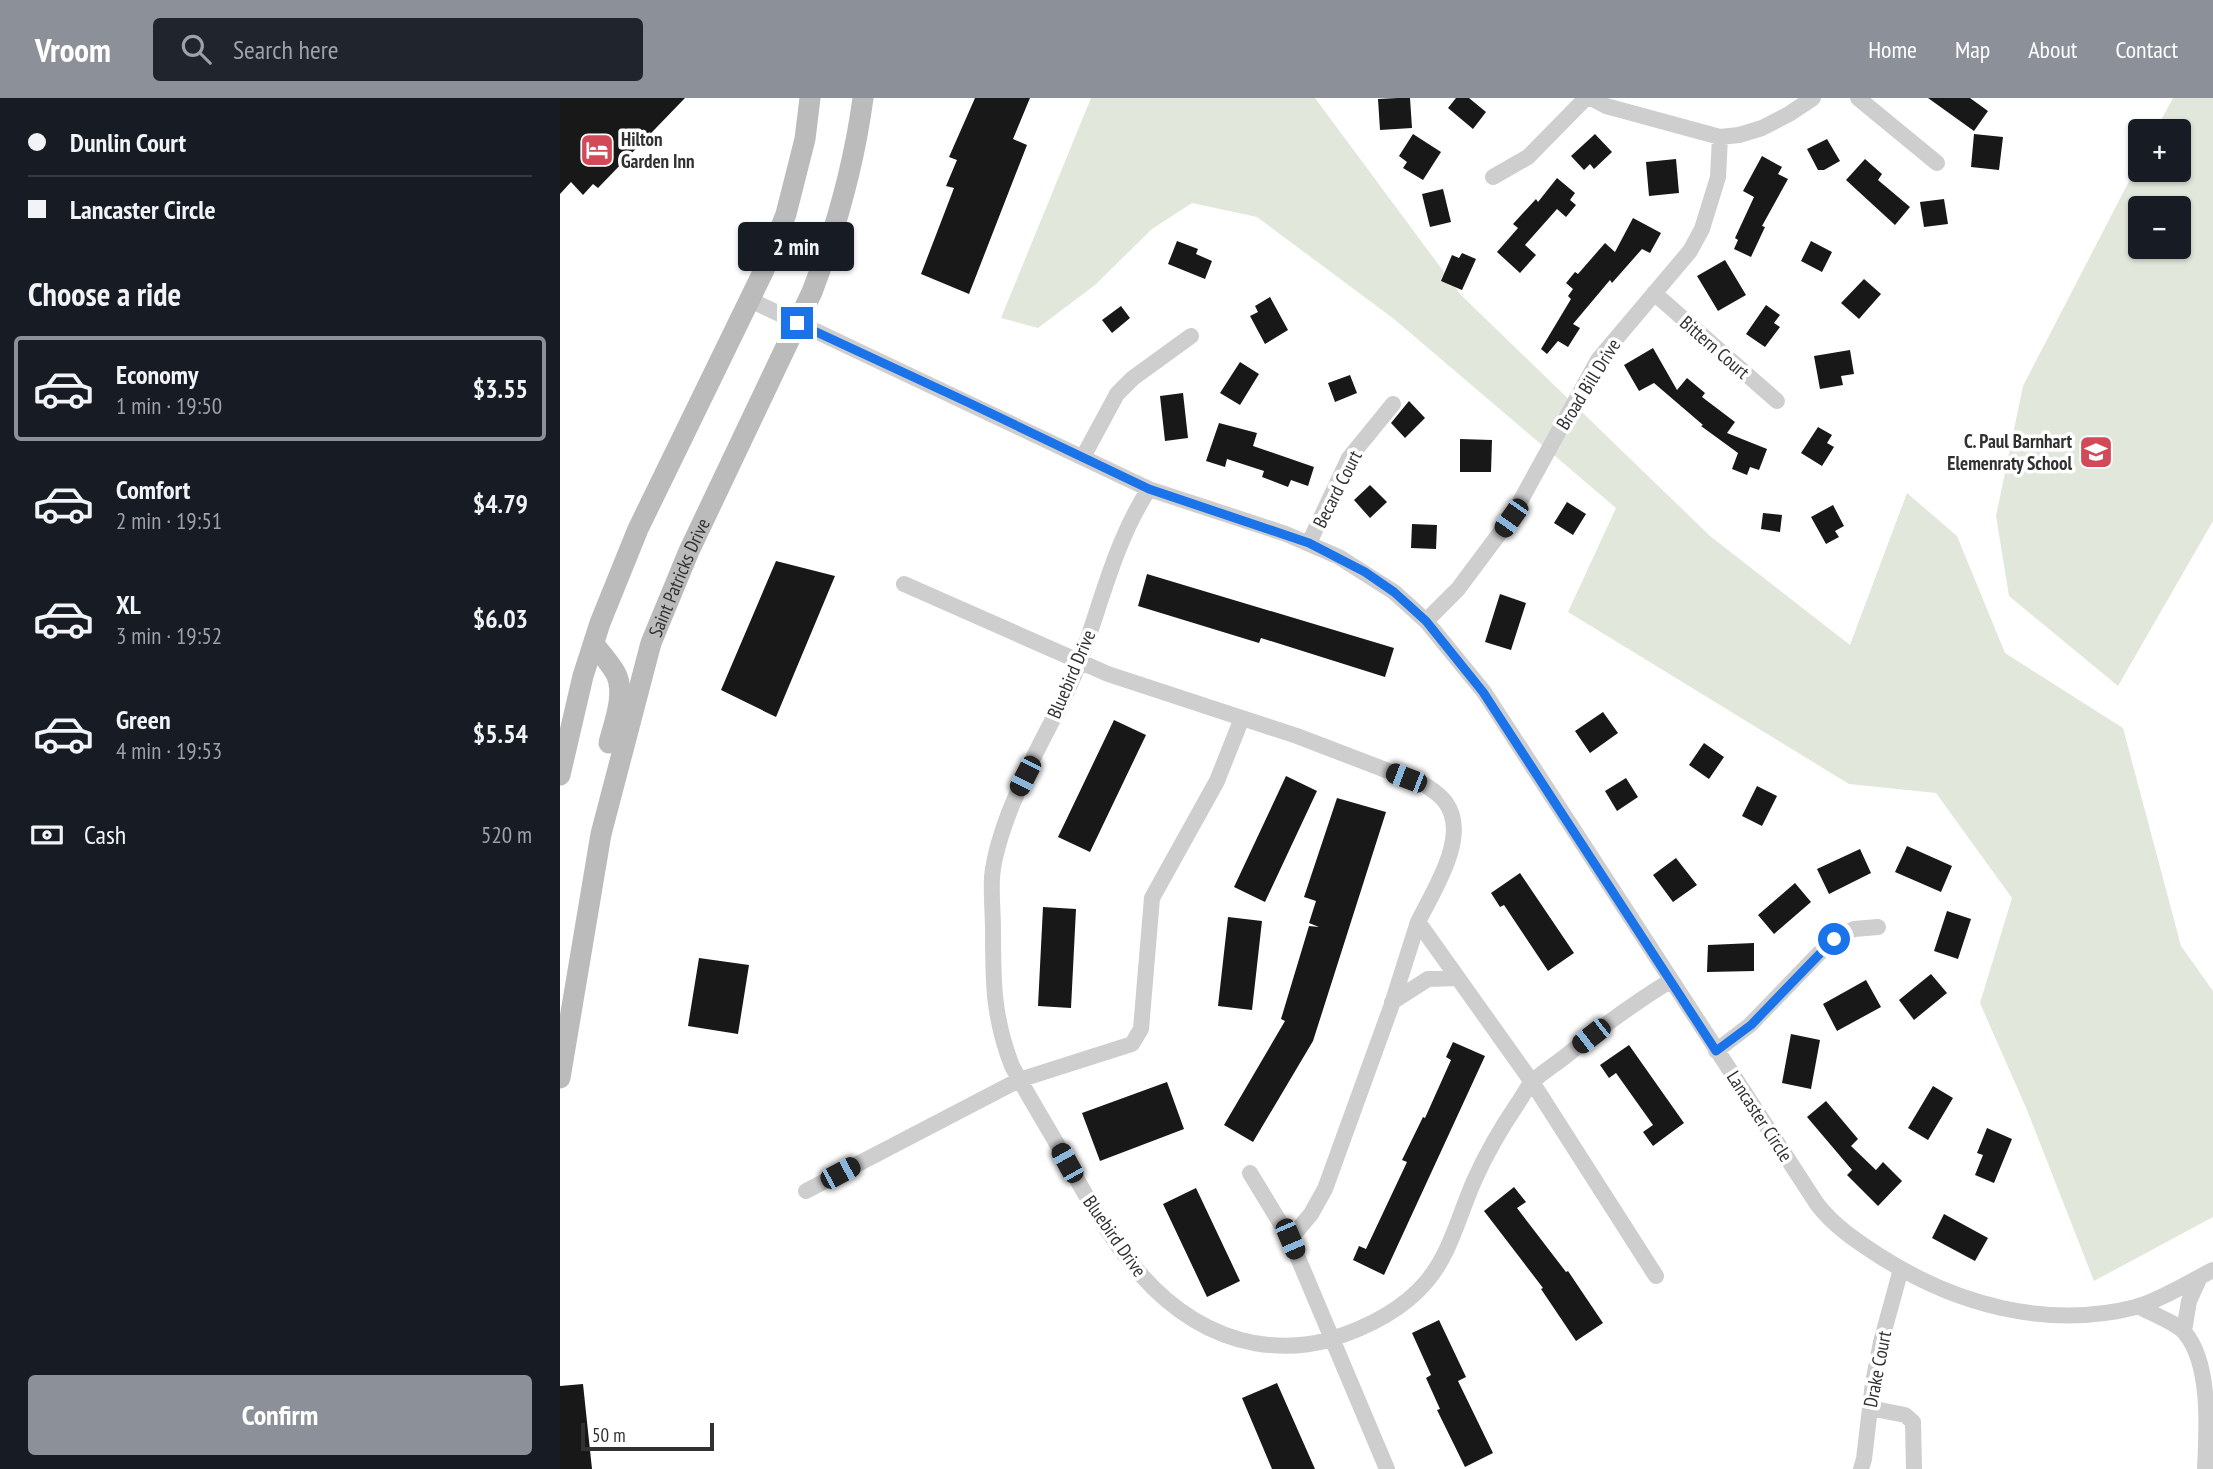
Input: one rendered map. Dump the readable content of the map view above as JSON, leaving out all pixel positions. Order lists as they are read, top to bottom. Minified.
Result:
{"streets":{"main road":["Saint Patricks Drive"],"street":["Bittern Court","Broad Bill Drive","Becard Court","Bluebird Drive","Lancaster Circle","Drake Court"]},"crossings":[["Bittern Court","Broad Bill Drive"],["Broad Bill Drive","Lancaster Circle"],["Becard Court","Lancaster Circle"],["Saint Patricks Drive","Lancaster Circle"],["Bluebird Drive","Lancaster Circle"],["Lancaster Circle","Drake Court"]],"places":{"hotel":["Hilton Garden Inn"],"school or university":["C. Paul Barnhart Elemenraty School"]},"scale_bar":"50 m","page":{"header":"Vroom","search":"Search here","nav":["Home","Map","About","Contact"],"banner":["Dunlin Court","Lancaster Circle"],"map_buttons":["+","−"],"bubble":"2 min","heading":"Choose a ride","list":[{"name":"Economy","note":"1 min · 19:50","value":"$3.55"},{"name":"Comfort","note":"2 min · 19:51","value":"$4.79"},{"name":"XL","note":"3 min · 19:52","value":"$6.03"},{"name":"Green","note":"4 min · 19:53","value":"$5.54"}],"pay":["Cash","520 m"],"buttons":"Confirm","scale":"50 m"}}
